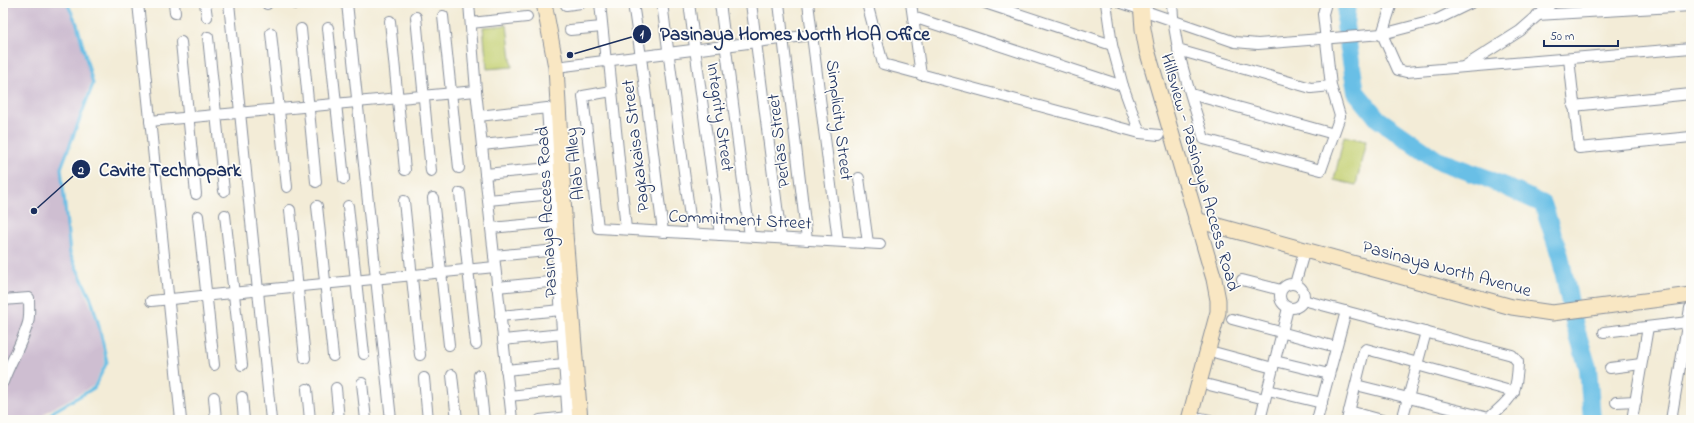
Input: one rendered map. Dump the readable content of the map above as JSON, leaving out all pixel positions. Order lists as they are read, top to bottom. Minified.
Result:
{"streets":{"street":["Integrity Street","Simplicity Street","Perlas Street","Pagkakaisa Street","Alab Alley","Hillsview - Pasinaya Access Road","Pasinaya Access Road","Commitment Street","Pasinaya North Avenue"]},"crossings":[["Integrity Street","Commitment Street"],["Simplicity Street","Commitment Street"],["Perlas Street","Commitment Street"],["Pagkakaisa Street","Commitment Street"],["Alab Alley","Commitment Street"],["Hillsview - Pasinaya Access Road","Pasinaya North Avenue"]],"places":["Pasinaya Homes North HOA Office","Cavite Technopark"],"scale_bar":"50 m"}
